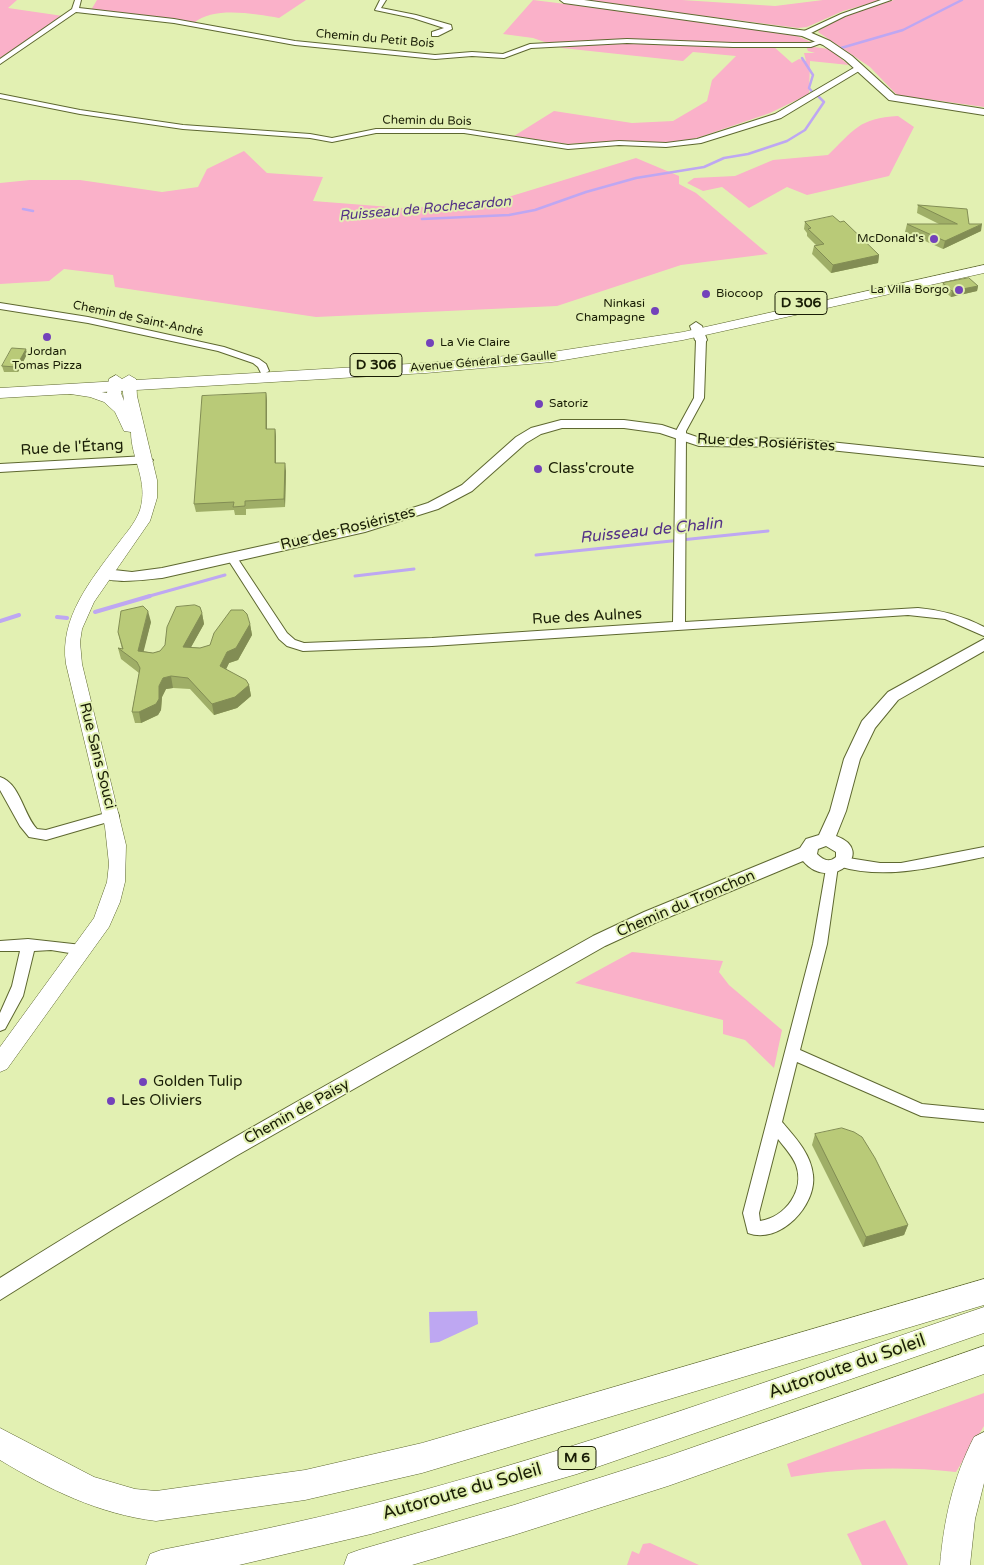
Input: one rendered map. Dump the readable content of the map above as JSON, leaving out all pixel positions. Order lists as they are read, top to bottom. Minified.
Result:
{"streets":{"highway":["Autoroute du Soleil","M 6"],"main road":["D 306","Avenue Général de Gaulle","Rue Sans Souci"],"street":["Chemin du Petit Bois","Chemin du Bois","Chemin de Saint-André","Rue des Rosiéristes","Rue de l'Étang","Rue des Aulnes","Chemin du Tronchon","Chemin de Paisy"]},"crossings":[["D 306","Chemin de Saint-André"],["D 306","Avenue Général de Gaulle"],["D 306","Rue Sans Souci"],["Chemin de Saint-André","Avenue Général de Gaulle"],["Rue des Rosiéristes","Rue des Aulnes"],["Rue des Rosiéristes","Rue Sans Souci"],["Rue de l'Étang","Rue Sans Souci"],["Chemin du Tronchon","Chemin de Paisy"]],"water":["Ruisseau de Rochecardon","Ruisseau de Chalin"],"places":["McDonald's","La Villa Borgo","Biocoop","Ninkasi Champagne","Jordan Tomas Pizza","La Vie Claire","Satoriz","Class'croute","Golden Tulip","Les Oliviers"]}
